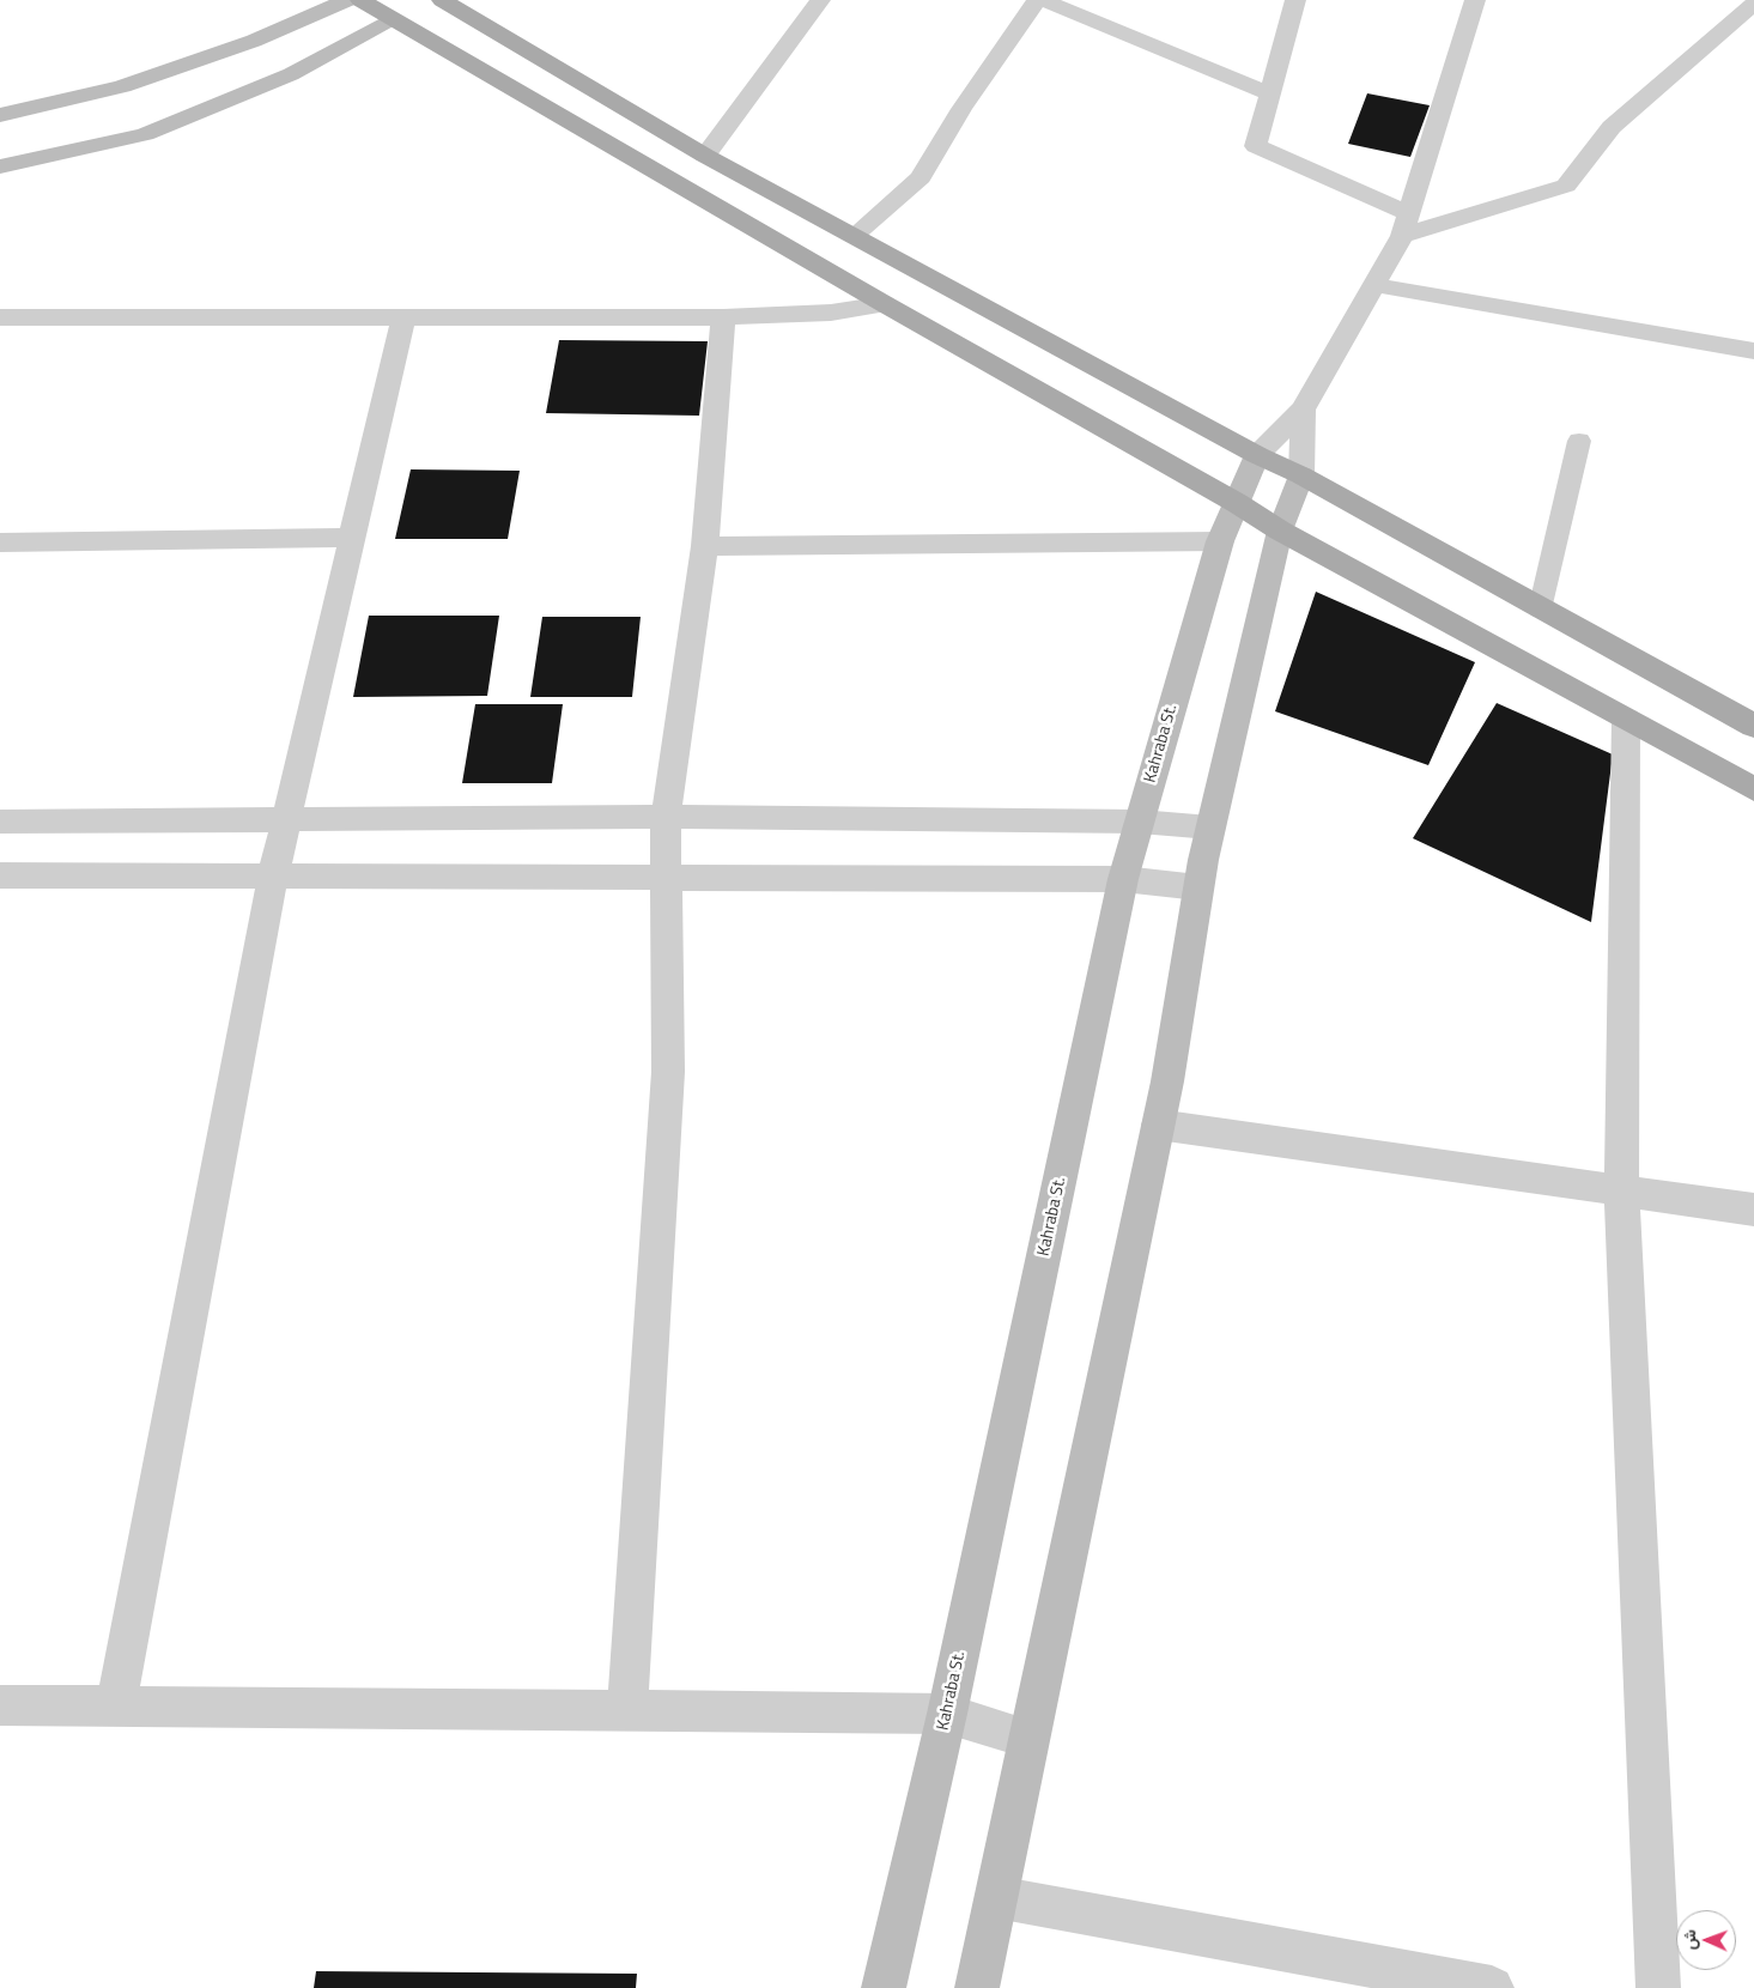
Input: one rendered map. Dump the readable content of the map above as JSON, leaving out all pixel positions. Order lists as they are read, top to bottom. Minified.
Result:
{"streets":{"main road":["Kahraba St."]},"north":"left"}
